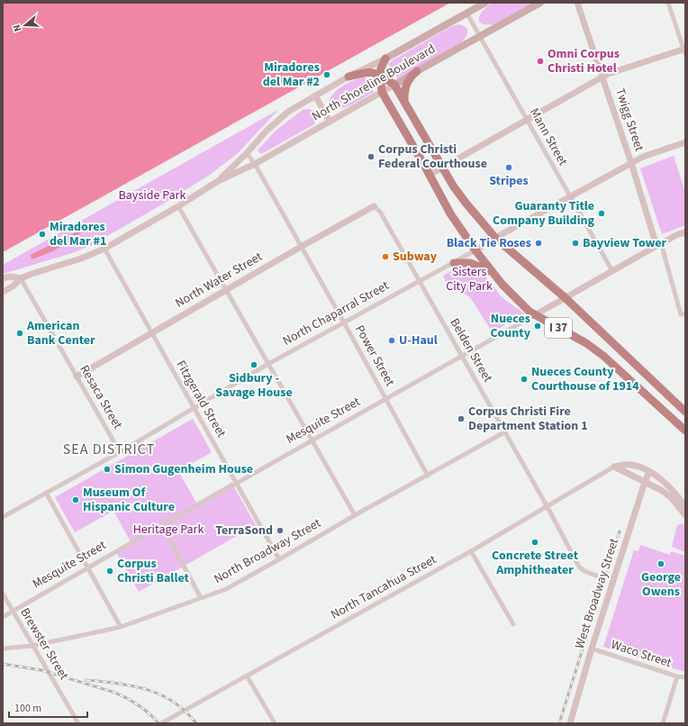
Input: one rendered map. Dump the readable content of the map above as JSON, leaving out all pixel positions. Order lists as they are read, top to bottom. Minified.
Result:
{"streets":{"highway":["I 37"],"main road":["North Shoreline Boulevard"],"street":["Twigg Street","Mann Street","North Water Street","North Chaparral Street","Belden Street","Power Street","Resaca Street","Fitzgerald Street","Mesquite Street","North Broadway Street","North Tancahua Street","West Broadway Street","Brewster Street","Waco Street"]},"crossings":[["North Shoreline Boulevard","Mann Street"],["North Shoreline Boulevard","Power Street"],["North Shoreline Boulevard","Resaca Street"],["North Shoreline Boulevard","Fitzgerald Street"],["Twigg Street","North Chaparral Street"],["Twigg Street","Mesquite Street"],["Mann Street","North Chaparral Street"],["Mann Street","Mesquite Street"],["North Water Street","Belden Street"],["North Water Street","Power Street"],["North Water Street","Resaca Street"],["North Water Street","Fitzgerald Street"],["North Chaparral Street","Belden Street"],["North Chaparral Street","Power Street"],["North Chaparral Street","Resaca Street"],["North Chaparral Street","Fitzgerald Street"],["I 37","Mesquite Street"],["Belden Street","Mesquite Street"],["Belden Street","North Broadway Street"],["Belden Street","North Tancahua Street"],["Power Street","Mesquite Street"],["Power Street","North Broadway Street"],["Fitzgerald Street","Mesquite Street"],["Fitzgerald Street","North Broadway Street"],["Mesquite Street","Brewster Street"],["North Broadway Street","Brewster Street"],["West Broadway Street","Waco Street"]],"districts":["SEA DISTRICT"],"parks":["Bayside Park","Sisters City Park","Heritage Park"],"places":["Omni Corpus Christi Hotel","Miradores del Mar #2","Corpus Christi Federal Courthouse","Stripes","Guaranty Title Company Building","Miradores del Mar #1","Black Tie Roses","Bayview Tower","Subway","Nueces County","American Bank Center","U-Haul","Sidbury - Savage House","Nueces County Courthouse of 1914","Corpus Christi Fire Department Station 1","Simon Gugenheim House","Museum Of Hispanic Culture","TerraSond","Concrete Street Amphitheater","George Owens","Corpus Christi Ballet"],"scale_bar":"100 m","north":"left"}
